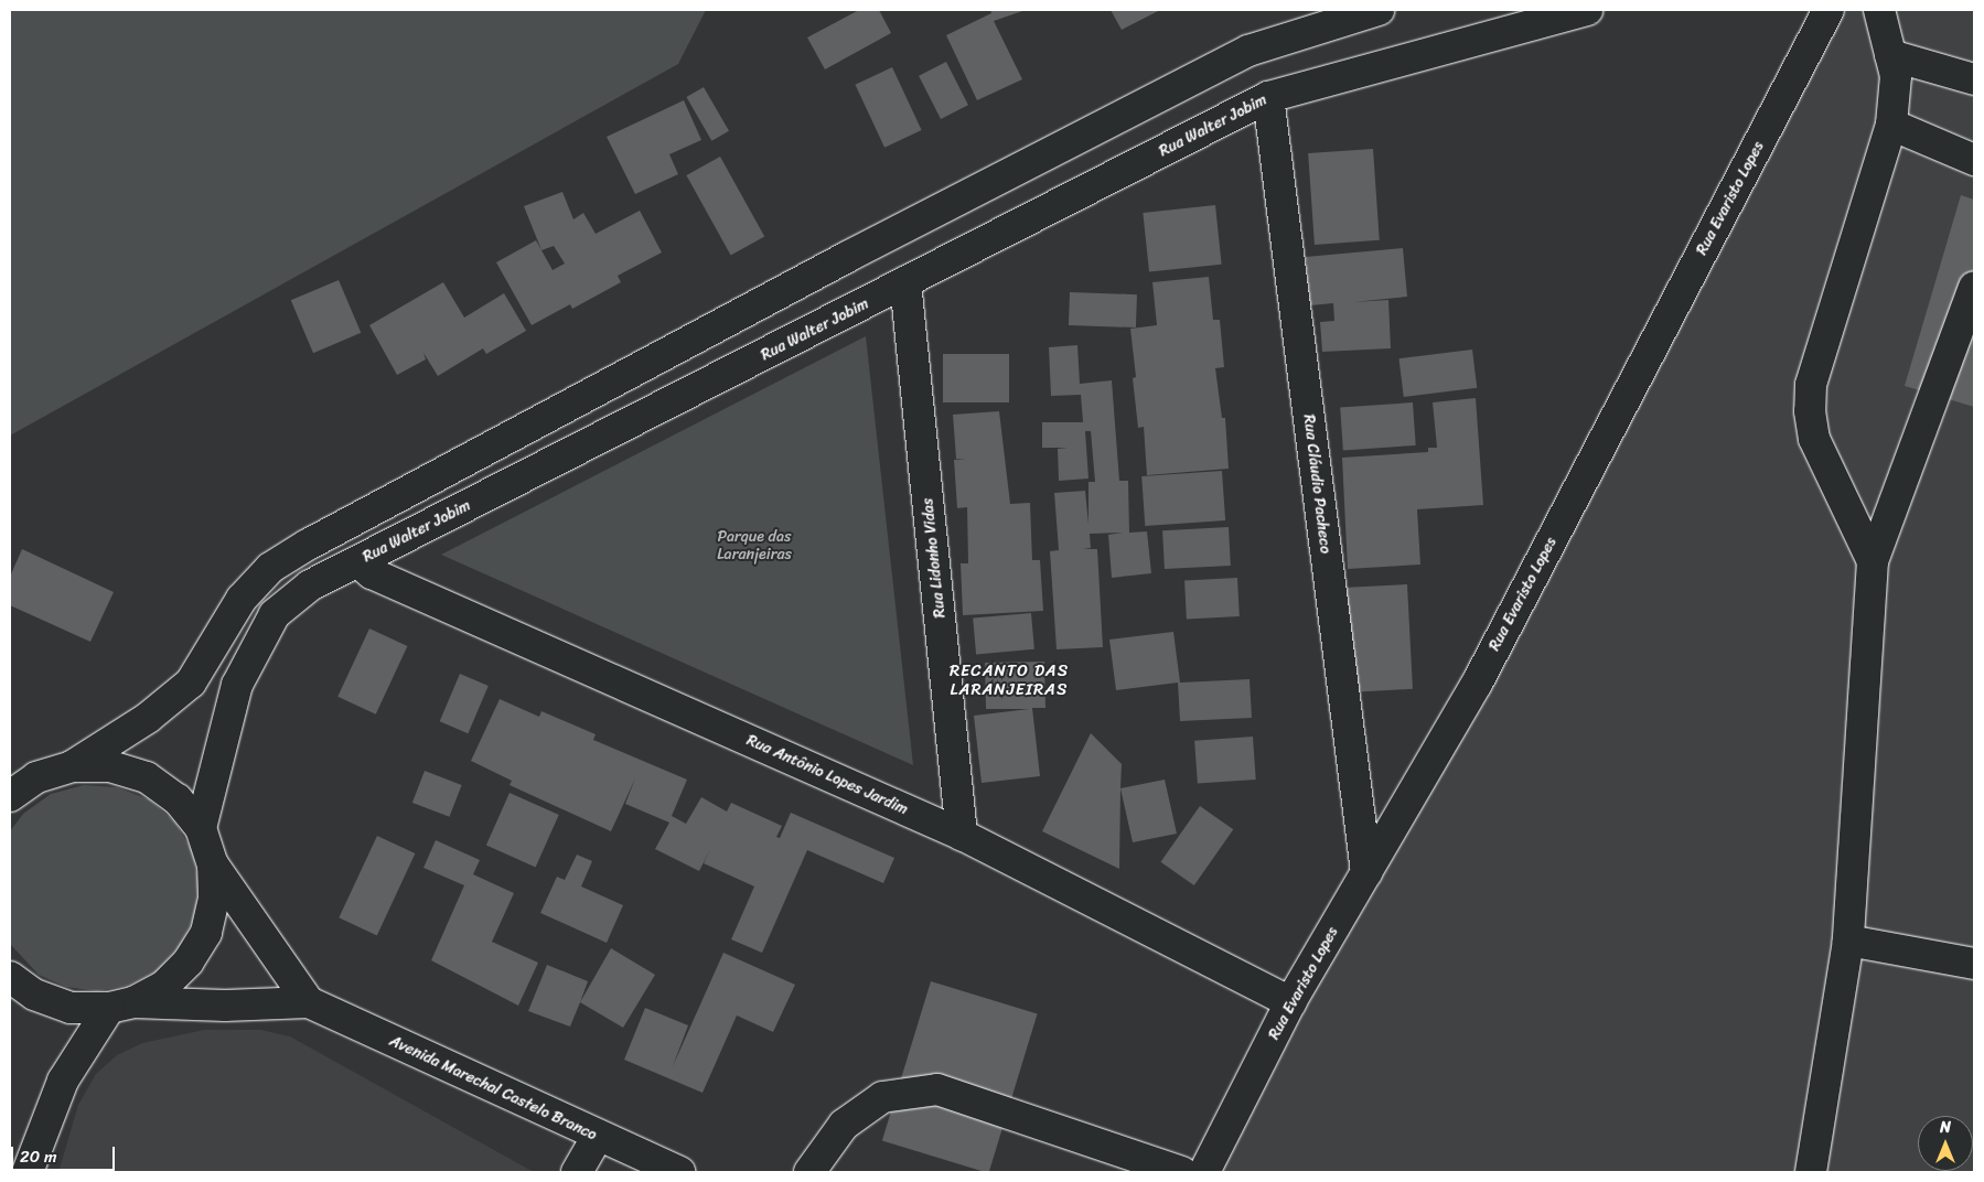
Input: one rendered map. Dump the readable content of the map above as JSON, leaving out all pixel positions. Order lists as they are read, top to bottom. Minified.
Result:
{"streets":{"street":["Rua Walter Jobim","Rua Evaristo Lopes","Rua Cláudio Pacheco","Rua Lidonho Vidas","Rua Antônio Lopes Jardim","Avenida Marechal Castelo Branco"]},"crossings":[["Rua Walter Jobim","Rua Cláudio Pacheco"],["Rua Walter Jobim","Rua Lidonho Vidas"],["Rua Walter Jobim","Rua Antônio Lopes Jardim"],["Rua Evaristo Lopes","Rua Cláudio Pacheco"],["Rua Evaristo Lopes","Rua Antônio Lopes Jardim"],["Rua Lidonho Vidas","Rua Antônio Lopes Jardim"]],"districts":["RECANTO DAS LARANJEIRAS"],"parks":["Parque das Laranjeiras"],"scale_bar":"20 m","north":"top"}
